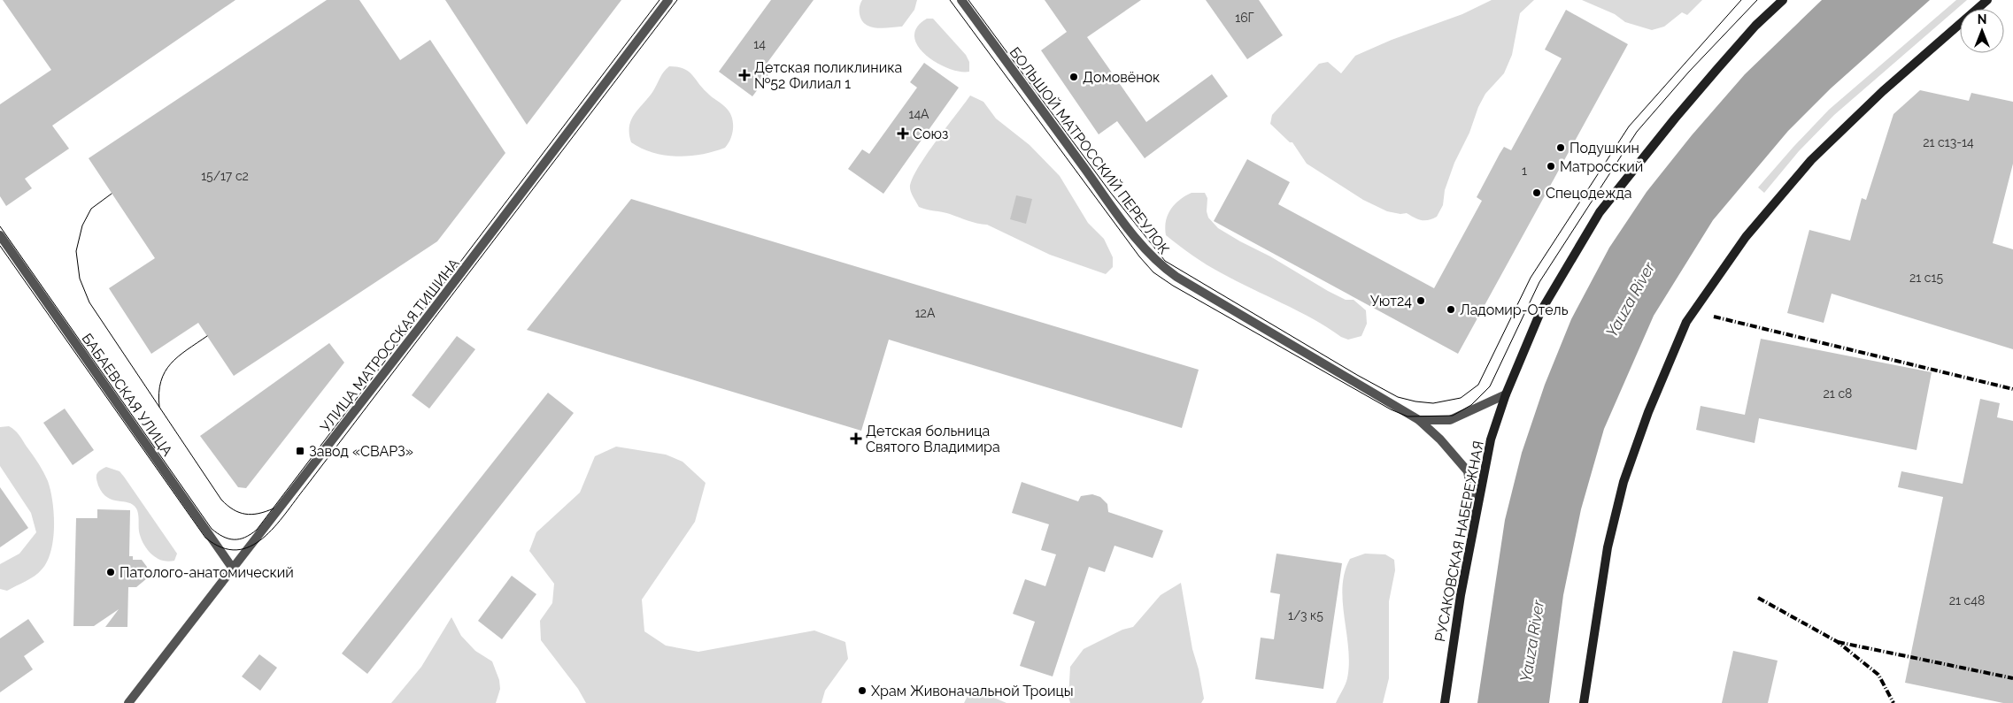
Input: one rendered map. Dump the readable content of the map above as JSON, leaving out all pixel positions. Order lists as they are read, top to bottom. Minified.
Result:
{"streets":{"main road":["РУСАКОВСКАЯ НАБЕРЕЖНАЯ"],"street":["БОЛЬШОЙ МАТРОССКИЙ ПЕРЕУЛОК","УЛИЦА МАТРОССКАЯ ТИШИНА","БАБАЕВСКАЯ УЛИЦА"]},"crossings":[["БОЛЬШОЙ МАТРОССКИЙ ПЕРЕУЛОК","РУСАКОВСКАЯ НАБЕРЕЖНАЯ"],["УЛИЦА МАТРОССКАЯ ТИШИНА","БАБАЕВСКАЯ УЛИЦА"]],"water":["Yauza River"],"places":{"health":["Детская поликлиника №52 Филиал 1","Союз","Детская больница Святого Владимира"],"other":["Домовёнок","Подушкин","Матросский","Спецодежда","Уют24","Ладомир-Отель","Патолого-анатомический","Храм Живоначальной Троицы"],"transit":["Завод «СВАРЗ»"]},"house_numbers":["16Г","14","14А","21 с13-14","1","15/17 с2","21 с15","12А","21 с8","21 с48","1/3 к5"],"north":"top"}
